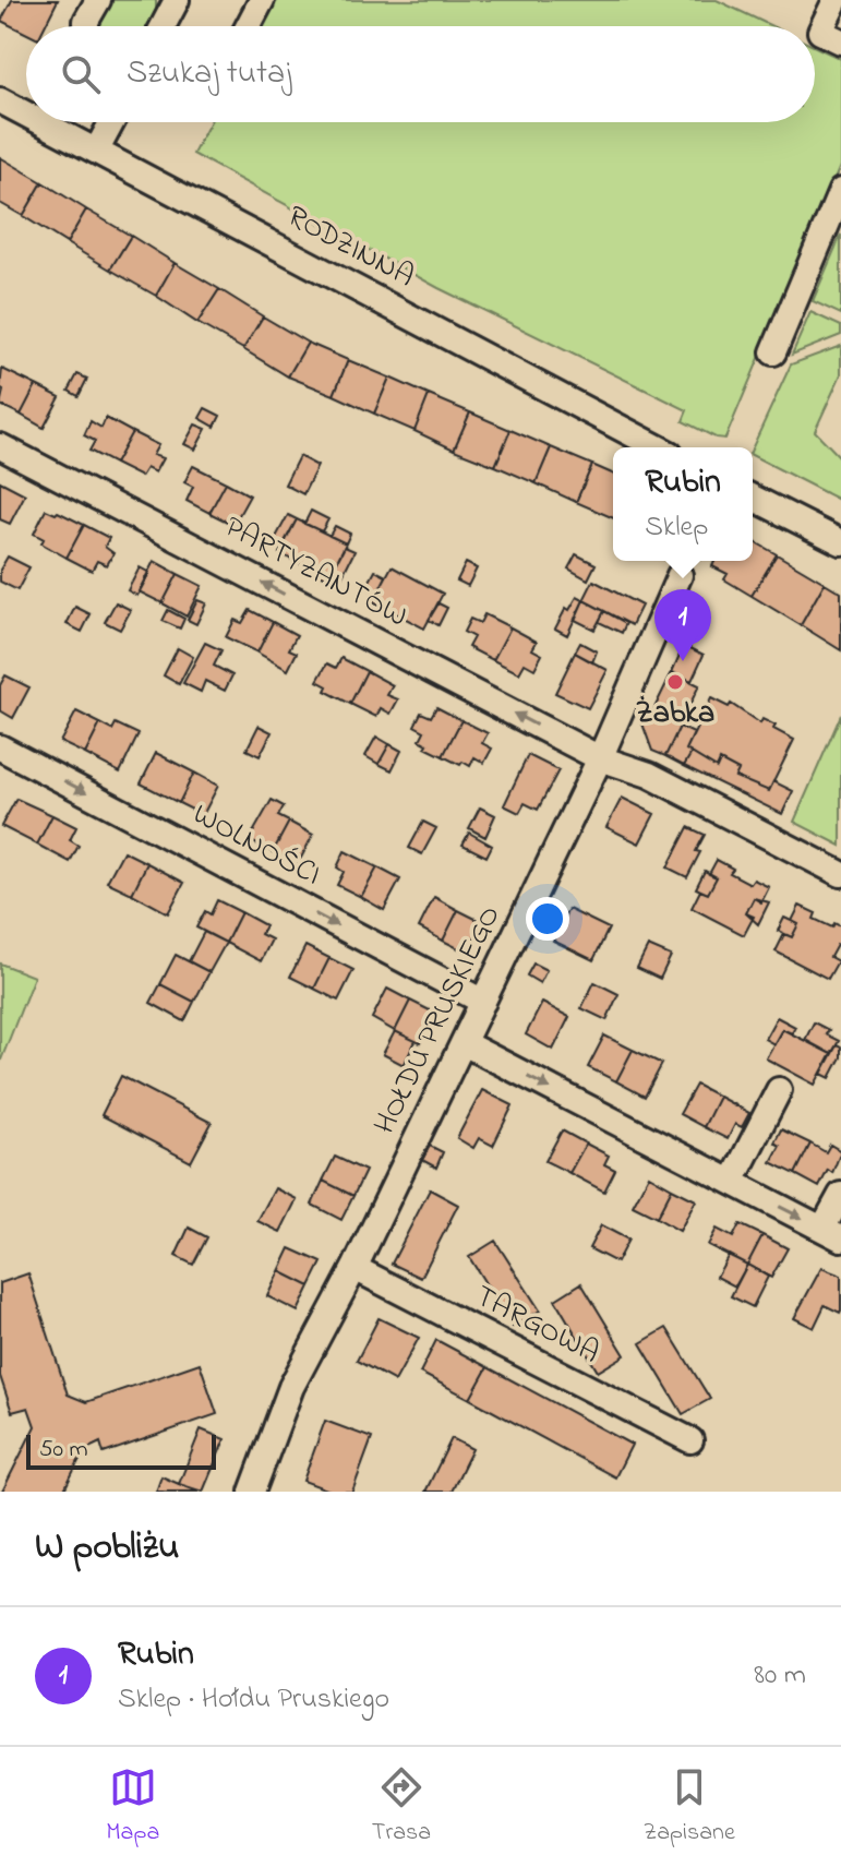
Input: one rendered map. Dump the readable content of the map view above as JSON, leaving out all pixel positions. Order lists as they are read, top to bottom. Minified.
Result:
{"streets":{"street":["RODZINNA","PARTYZANTÓW","WOLNOŚCI","HOŁDU PRUSKIEGO","TARGOWA"]},"crossings":[["PARTYZANTÓW","HOŁDU PRUSKIEGO"],["WOLNOŚCI","HOŁDU PRUSKIEGO"],["HOŁDU PRUSKIEGO","TARGOWA"]],"one_way":["PARTYZANTÓW","WOLNOŚCI"],"places":["Żabka"],"scale_bar":"50 m","page":{"search":"Szukaj tutaj","popup":["Rubin","Sklep"],"pins":"1","scale":"50 m","heading":"W pobliżu","list":[{"mark":"1","name":"Rubin","note":"Sklep · Hołdu Pruskiego","value":"80 m"}],"nav":["Mapa","Trasa","Zapisane"]}}
